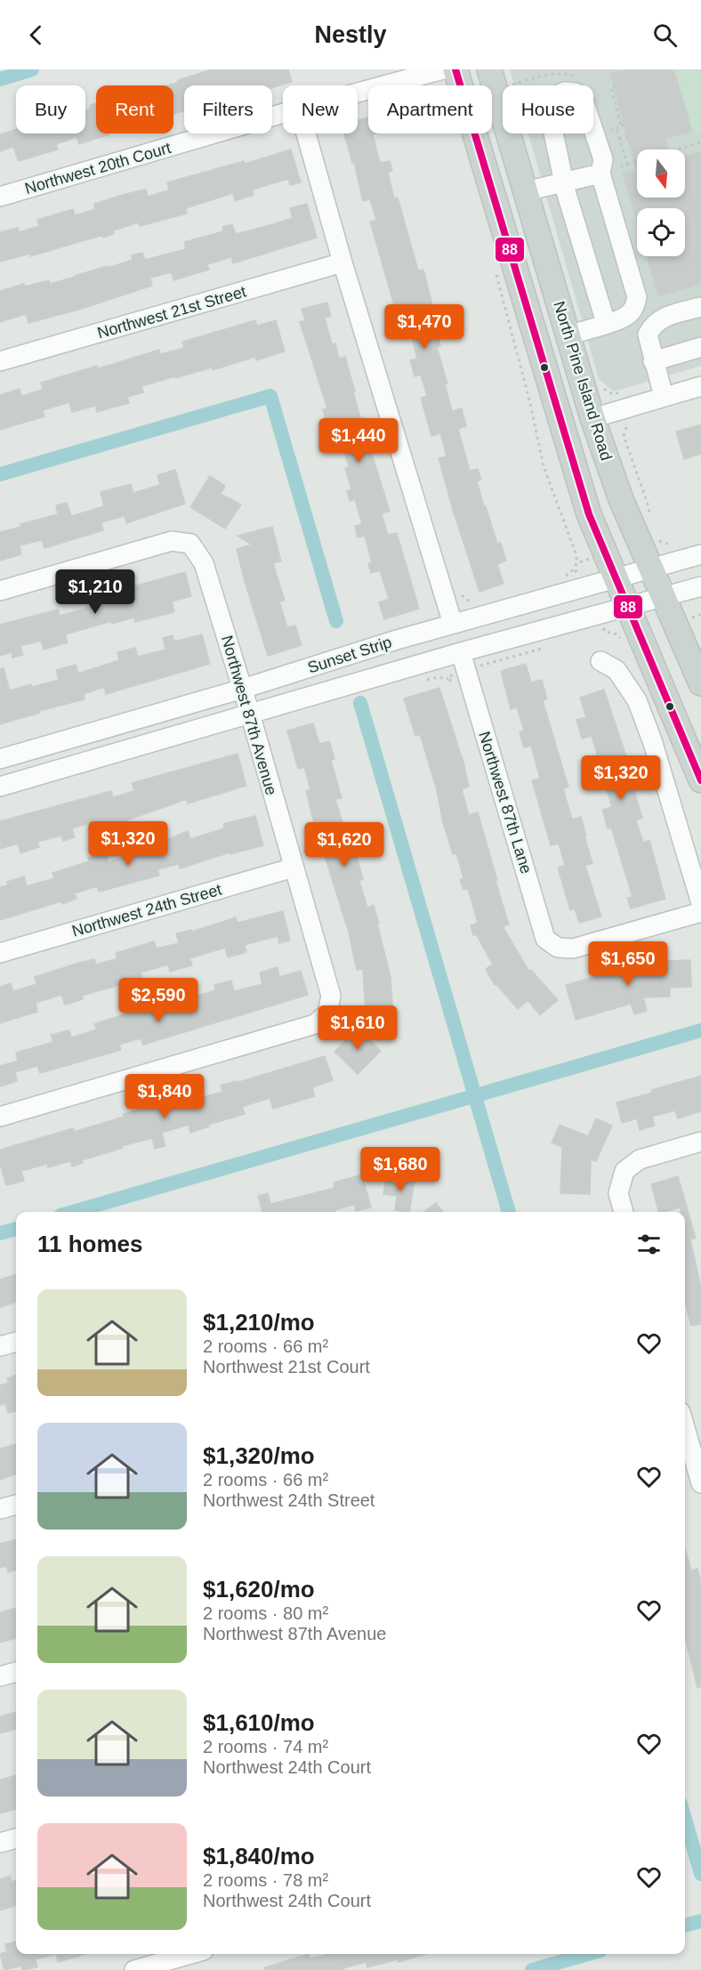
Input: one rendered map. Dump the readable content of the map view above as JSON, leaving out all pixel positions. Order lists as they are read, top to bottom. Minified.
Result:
{"streets":{"main road":["North Pine Island Road"],"street":["Northwest 20th Court","Northwest 21st Street","Sunset Strip","Northwest 87th Avenue","Northwest 87th Lane","Northwest 24th Street"]},"crossings":[["North Pine Island Road","Sunset Strip"],["Sunset Strip","Northwest 87th Avenue"],["Sunset Strip","Northwest 87th Lane"],["Northwest 87th Avenue","Northwest 24th Street"]],"lines":["transit line 88"],"north":"bottom","page":{"header":"Nestly","chip":["Buy","Rent","Filters","New","Apartment","House"],"price":["$1,470","$1,440","$1,210","$1,320","$1,320","$1,620","$1,650","$2,590","$1,610","$1,840","$1,680"],"heading":"11 homes","list":[{"name":"$1,210/mo","note":"2 rooms · 66 m² · Northwest 21st Court"},{"name":"$1,320/mo","note":"2 rooms · 66 m² · Northwest 24th Street"},{"name":"$1,620/mo","note":"2 rooms · 80 m² · Northwest 87th Avenue"},{"name":"$1,610/mo","note":"2 rooms · 74 m² · Northwest 24th Court"},{"name":"$1,840/mo","note":"2 rooms · 78 m² · Northwest 24th Court"}]}}
